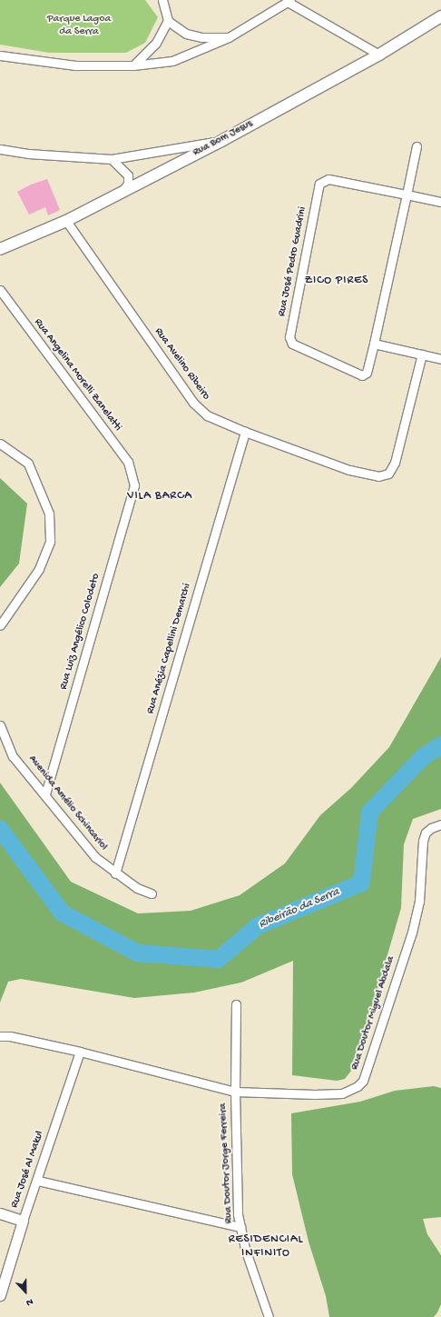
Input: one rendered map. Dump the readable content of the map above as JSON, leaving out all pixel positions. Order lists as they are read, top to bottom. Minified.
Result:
{"streets":{"main road":["Rua Bom Jesus"],"street":["Rua José Pedro Guadrini","Rua Avelino Ribeiro","Rua Angelina Morelli Zanelatti","Rua Luiz Angélico Colodeto","Rua Anézia Capellini Demarchi","Avenida Amélio Schincariol","Rua Doutor Miguel Abdala","Rua Doutor Jorge Ferreira","Rua José Al Makul"]},"crossings":[["Rua Bom Jesus","Rua Avelino Ribeiro"],["Rua Avelino Ribeiro","Rua Anézia Capellini Demarchi"],["Rua Angelina Morelli Zanelatti","Rua Luiz Angélico Colodeto"],["Rua Luiz Angélico Colodeto","Avenida Amélio Schincariol"],["Rua Anézia Capellini Demarchi","Avenida Amélio Schincariol"],["Rua Doutor Miguel Abdala","Rua Doutor Jorge Ferreira"],["Rua Doutor Miguel Abdala","Rua José Al Makul"]],"districts":["ZICO PIRES","VILA BARCA","RESIDENCIAL INFINITO"],"water":["Ribeirão da Serra"],"parks":["Parque Lagoa da Serra"],"north":"bottom"}
